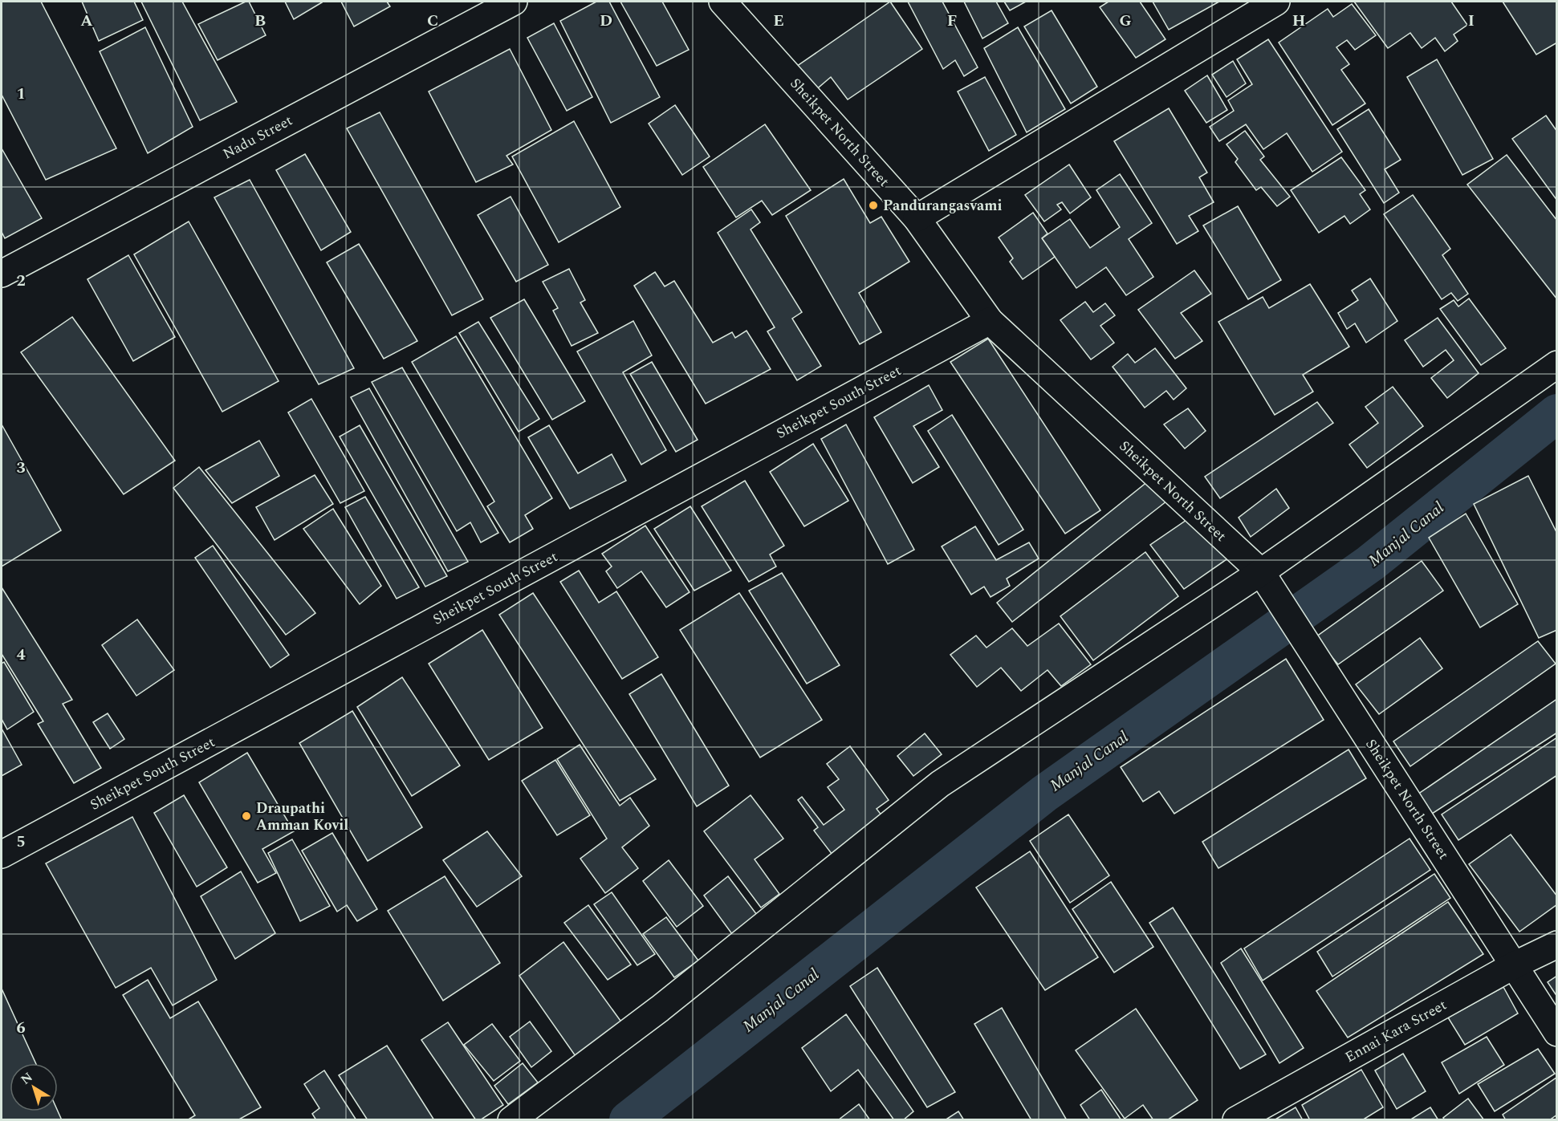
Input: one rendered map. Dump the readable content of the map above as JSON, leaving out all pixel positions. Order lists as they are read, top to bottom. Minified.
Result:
{"streets":{"street":["Sheikpet North Street","Nadu Street","Sheikpet South Street","Ennai Kara Street"]},"crossings":[["Sheikpet North Street","Sheikpet South Street"],["Sheikpet North Street","Ennai Kara Street"]],"water":["Manjal Canal"],"places":["Pandurangasvami","Draupathi Amman Kovil"],"north":"top left","grid":{"columns":["A","B","C","D","E","F","G","H","I"],"rows":["1","2","3","4","5","6"]}}
